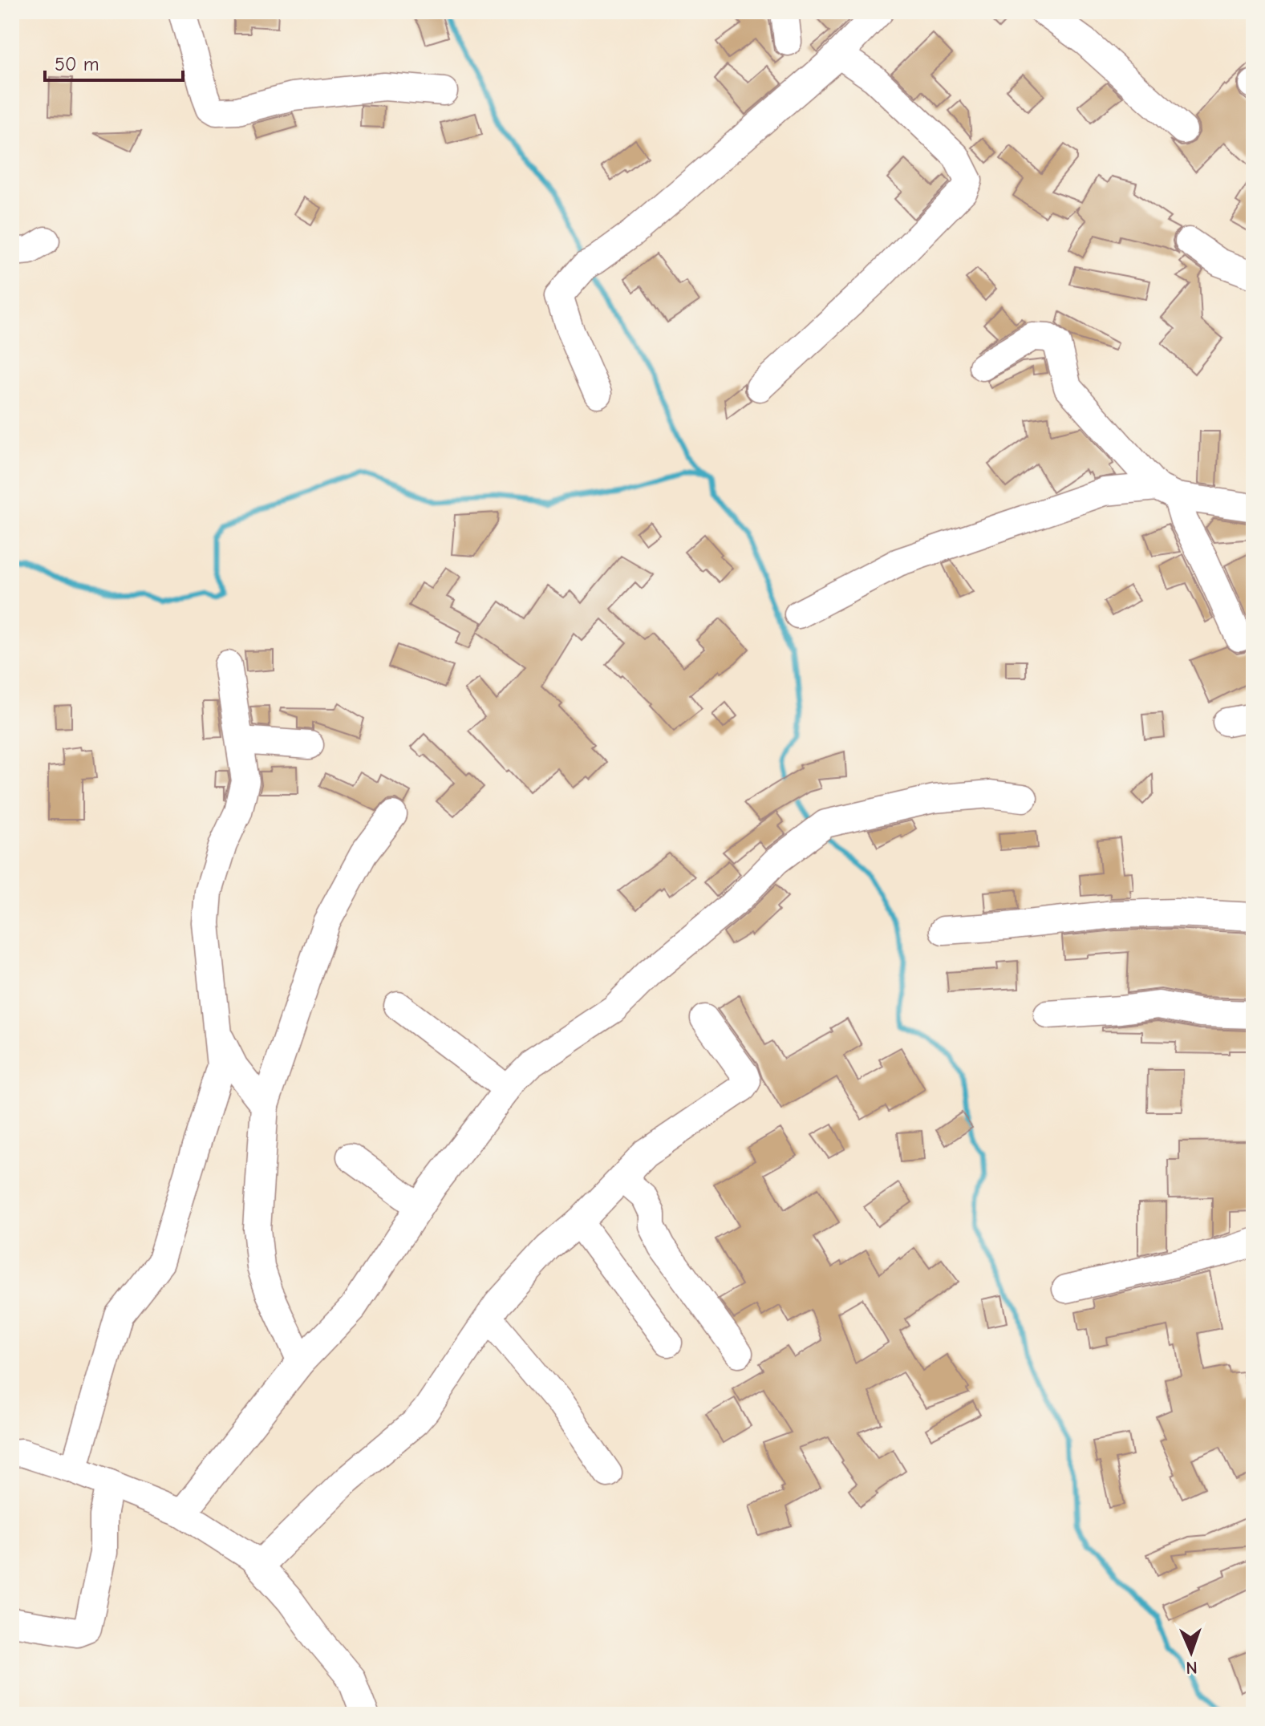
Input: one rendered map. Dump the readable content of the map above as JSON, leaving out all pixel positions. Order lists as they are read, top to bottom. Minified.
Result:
{"scale_bar":"50 m","north":"bottom"}
